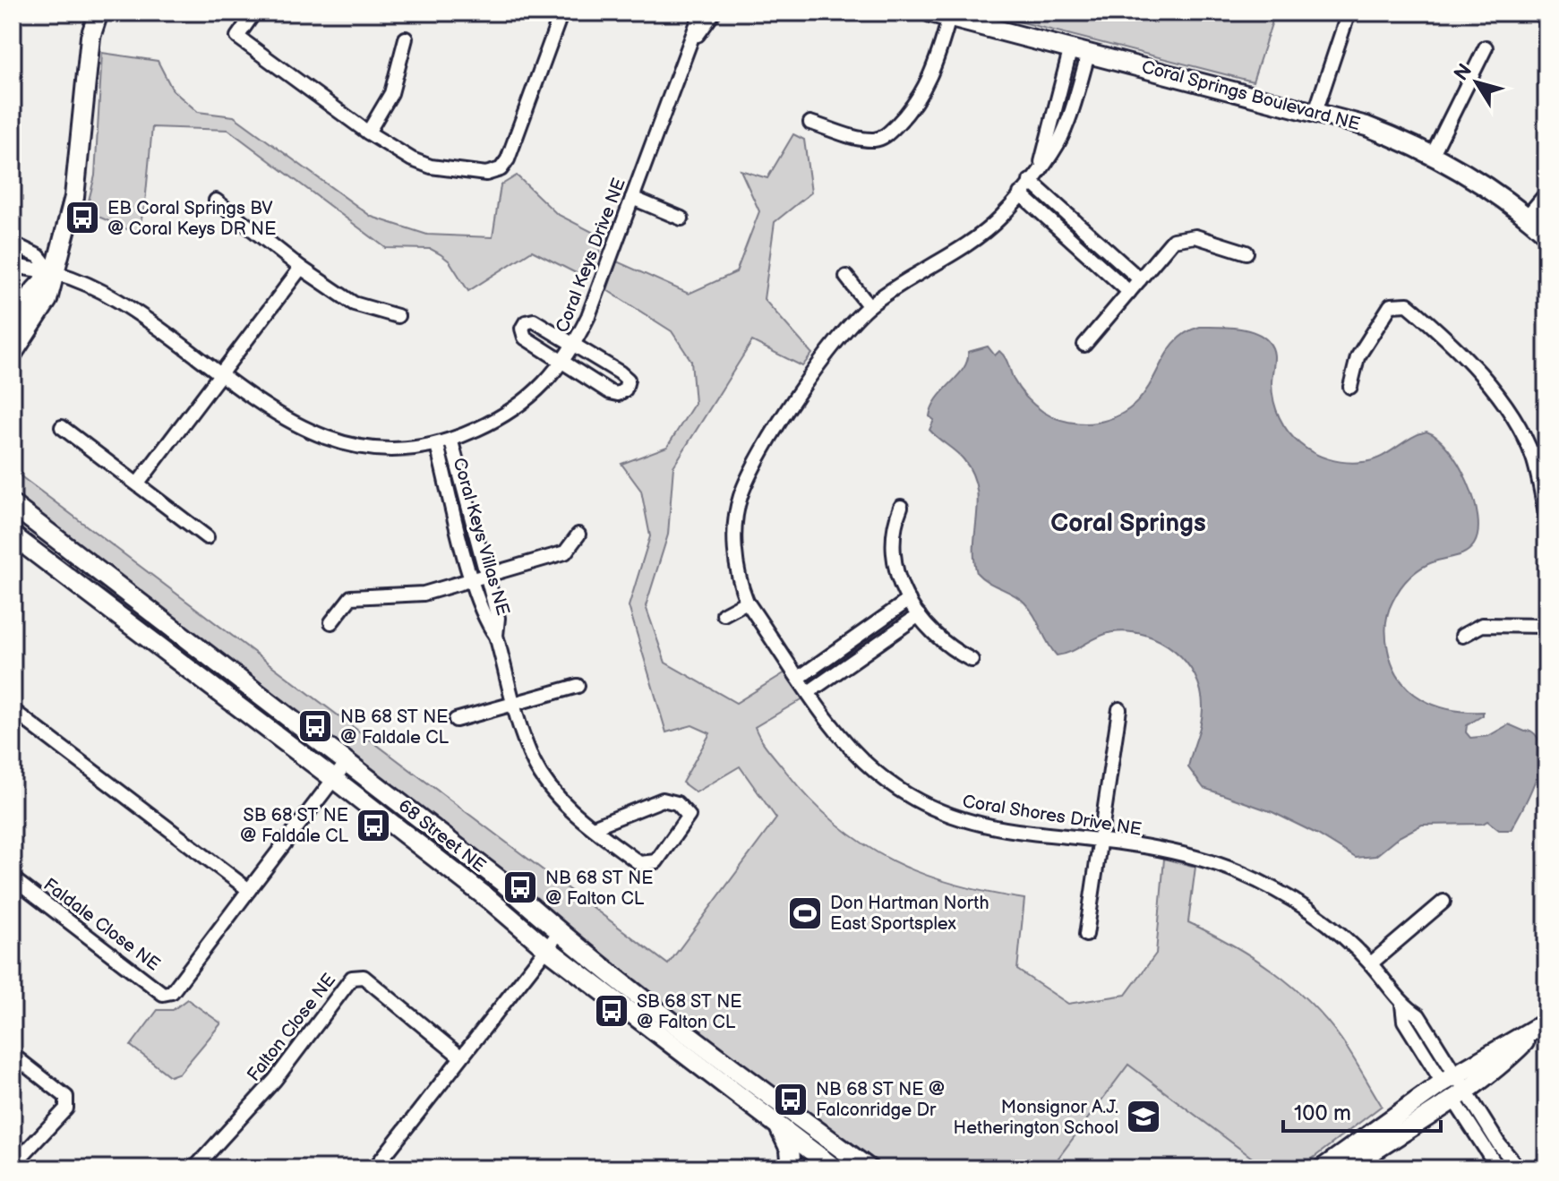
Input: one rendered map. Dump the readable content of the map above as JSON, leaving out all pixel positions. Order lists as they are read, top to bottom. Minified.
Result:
{"streets":{"main road":["Coral Springs Boulevard NE","68 Street NE"],"street":["Coral Keys Drive NE","Coral Keys Villas NE","Coral Shores Drive NE","Faldale Close NE","Falton Close NE"]},"crossings":[["Coral Springs Boulevard NE","Coral Shores Drive NE"],["Coral Keys Drive NE","Coral Keys Villas NE"],["68 Street NE","Faldale Close NE"]],"districts":["Coral Springs"],"places":{"bus stop":["EB Coral Springs BV @ Coral Keys DR NE","NB 68 ST NE @ Faldale CL","SB 68 ST NE @ Faldale CL","NB 68 ST NE @ Falton CL","SB 68 ST NE @ Falton CL","NB 68 ST NE @ Falconridge Dr"],"sports":["Don Hartman North East Sportsplex"],"school or university":["Monsignor A.J. Hetherington School"]},"scale_bar":"100 m","north":"top left"}
